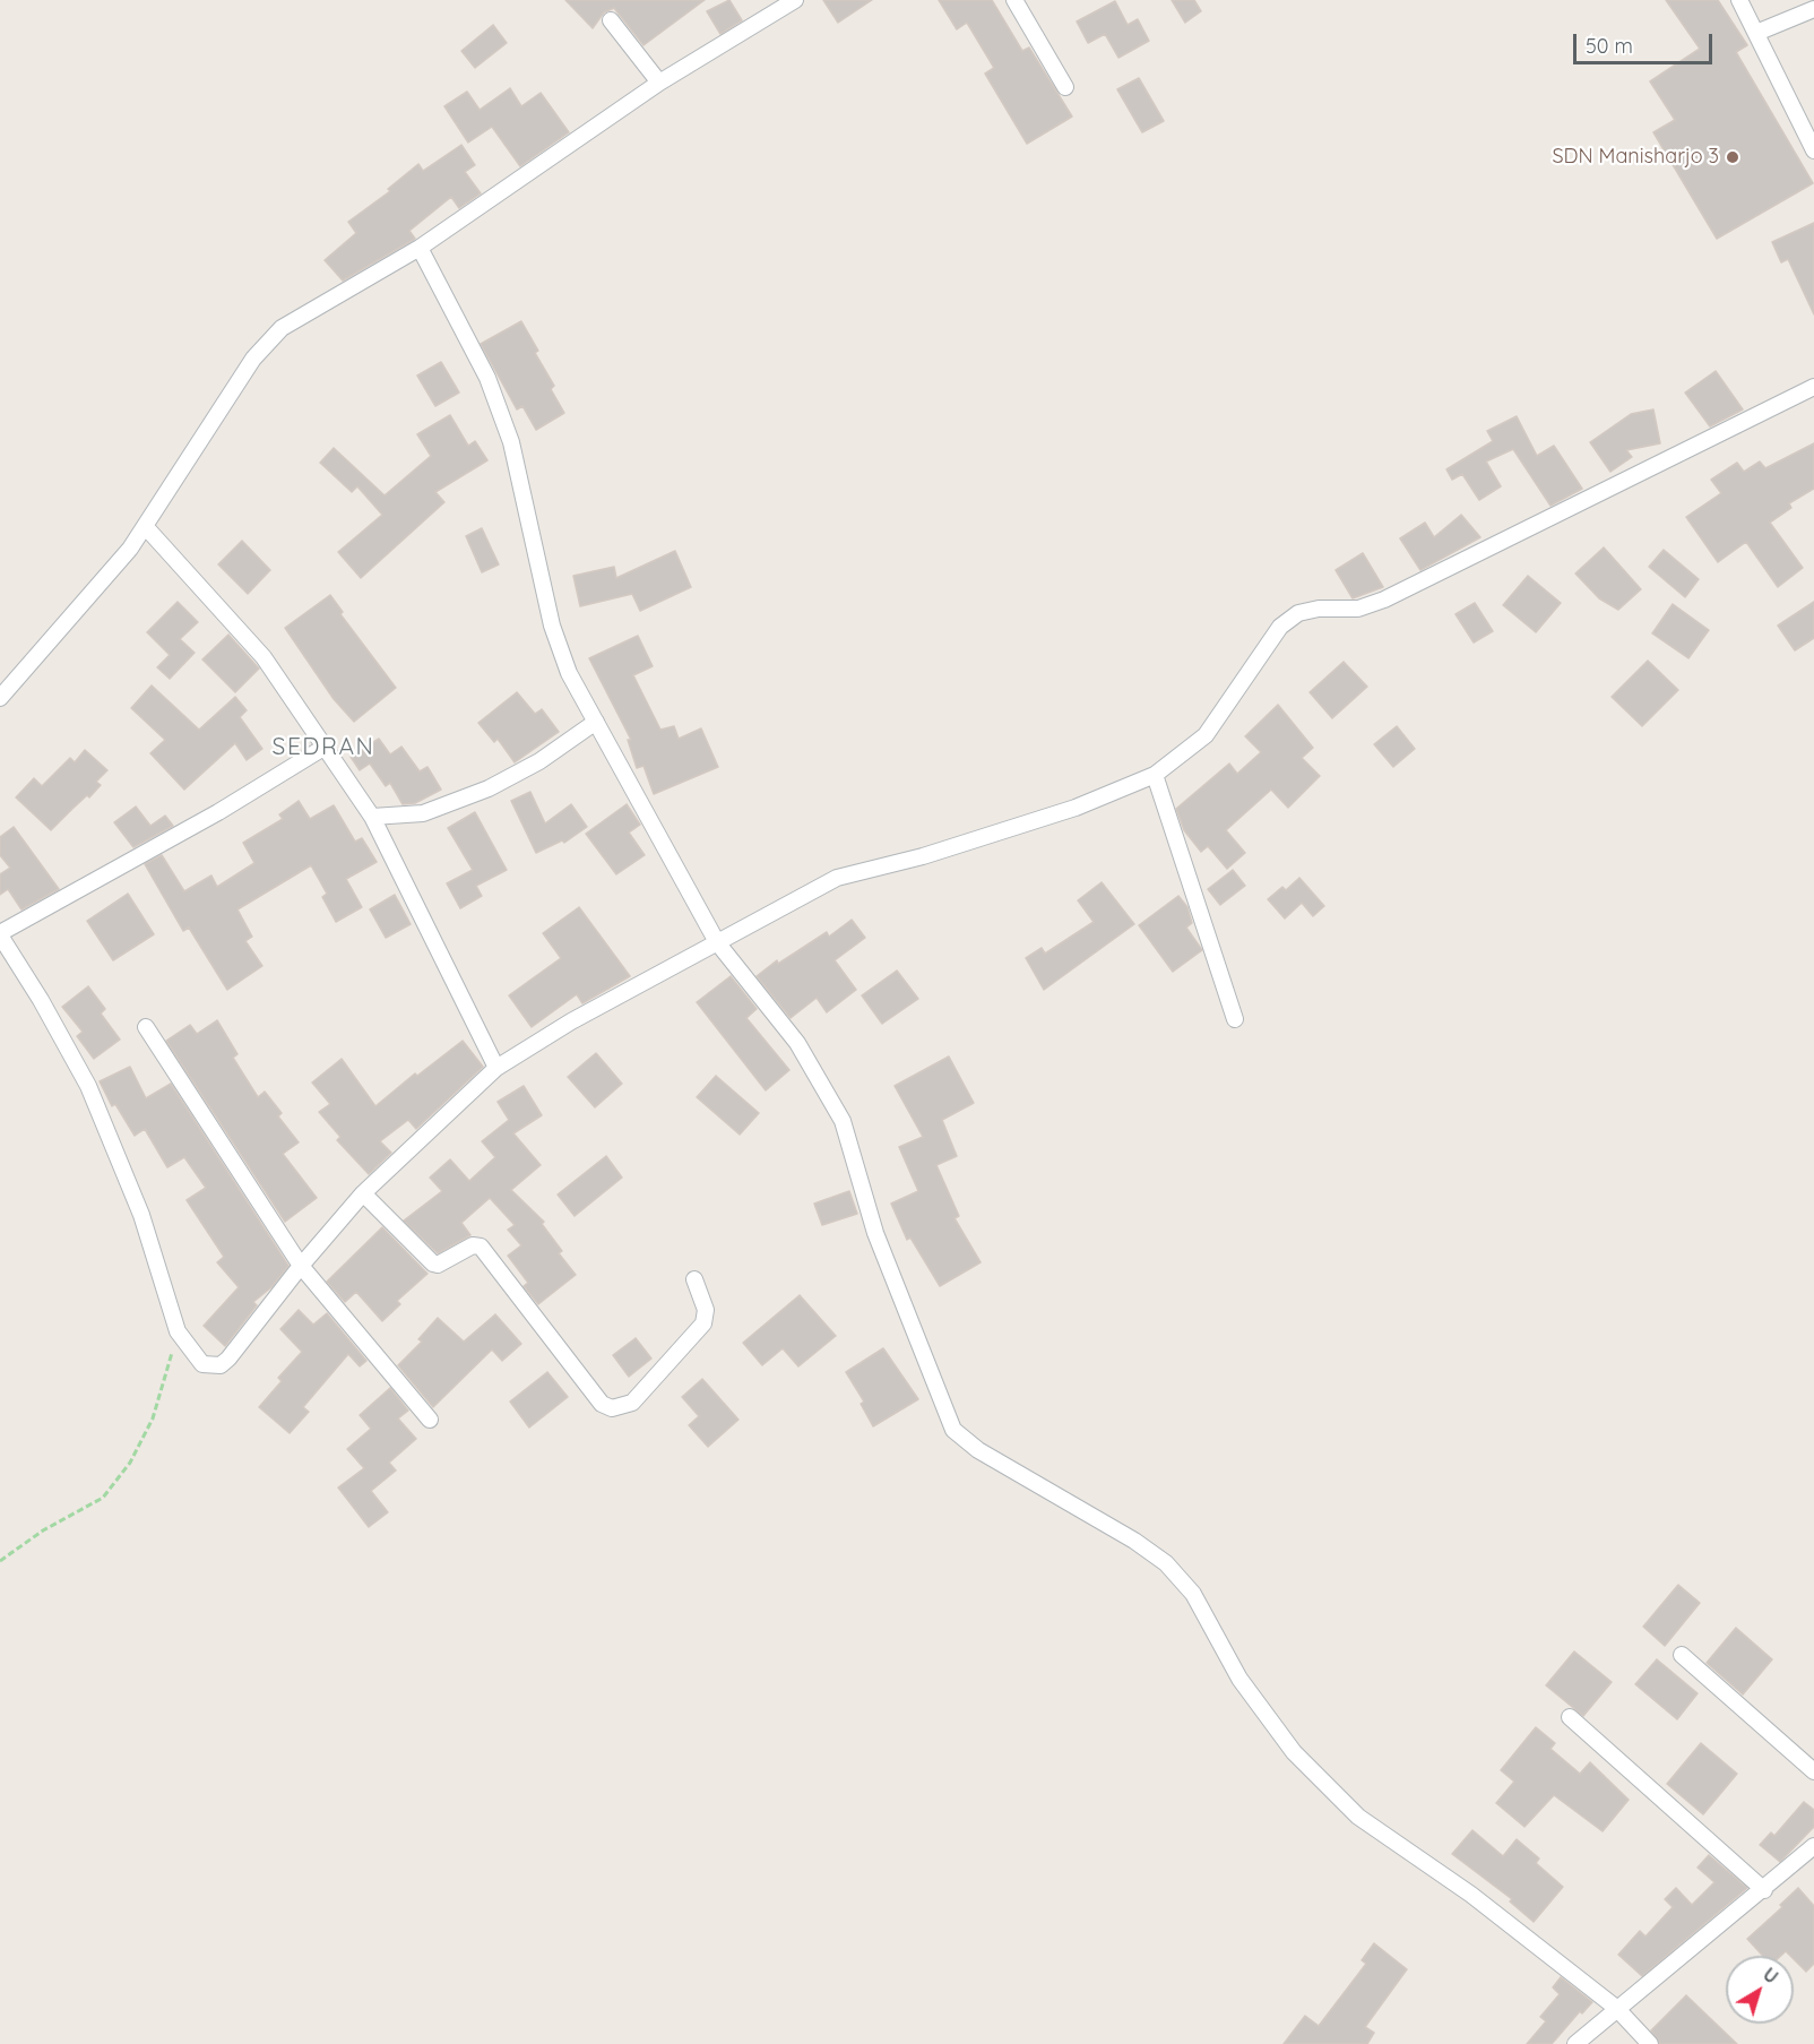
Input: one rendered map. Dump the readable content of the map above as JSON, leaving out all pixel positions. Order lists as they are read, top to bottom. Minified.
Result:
{"districts":["SEDRAN"],"places":["SDN Manisharjo 3"],"scale_bar":"50 m","north":"top right"}
